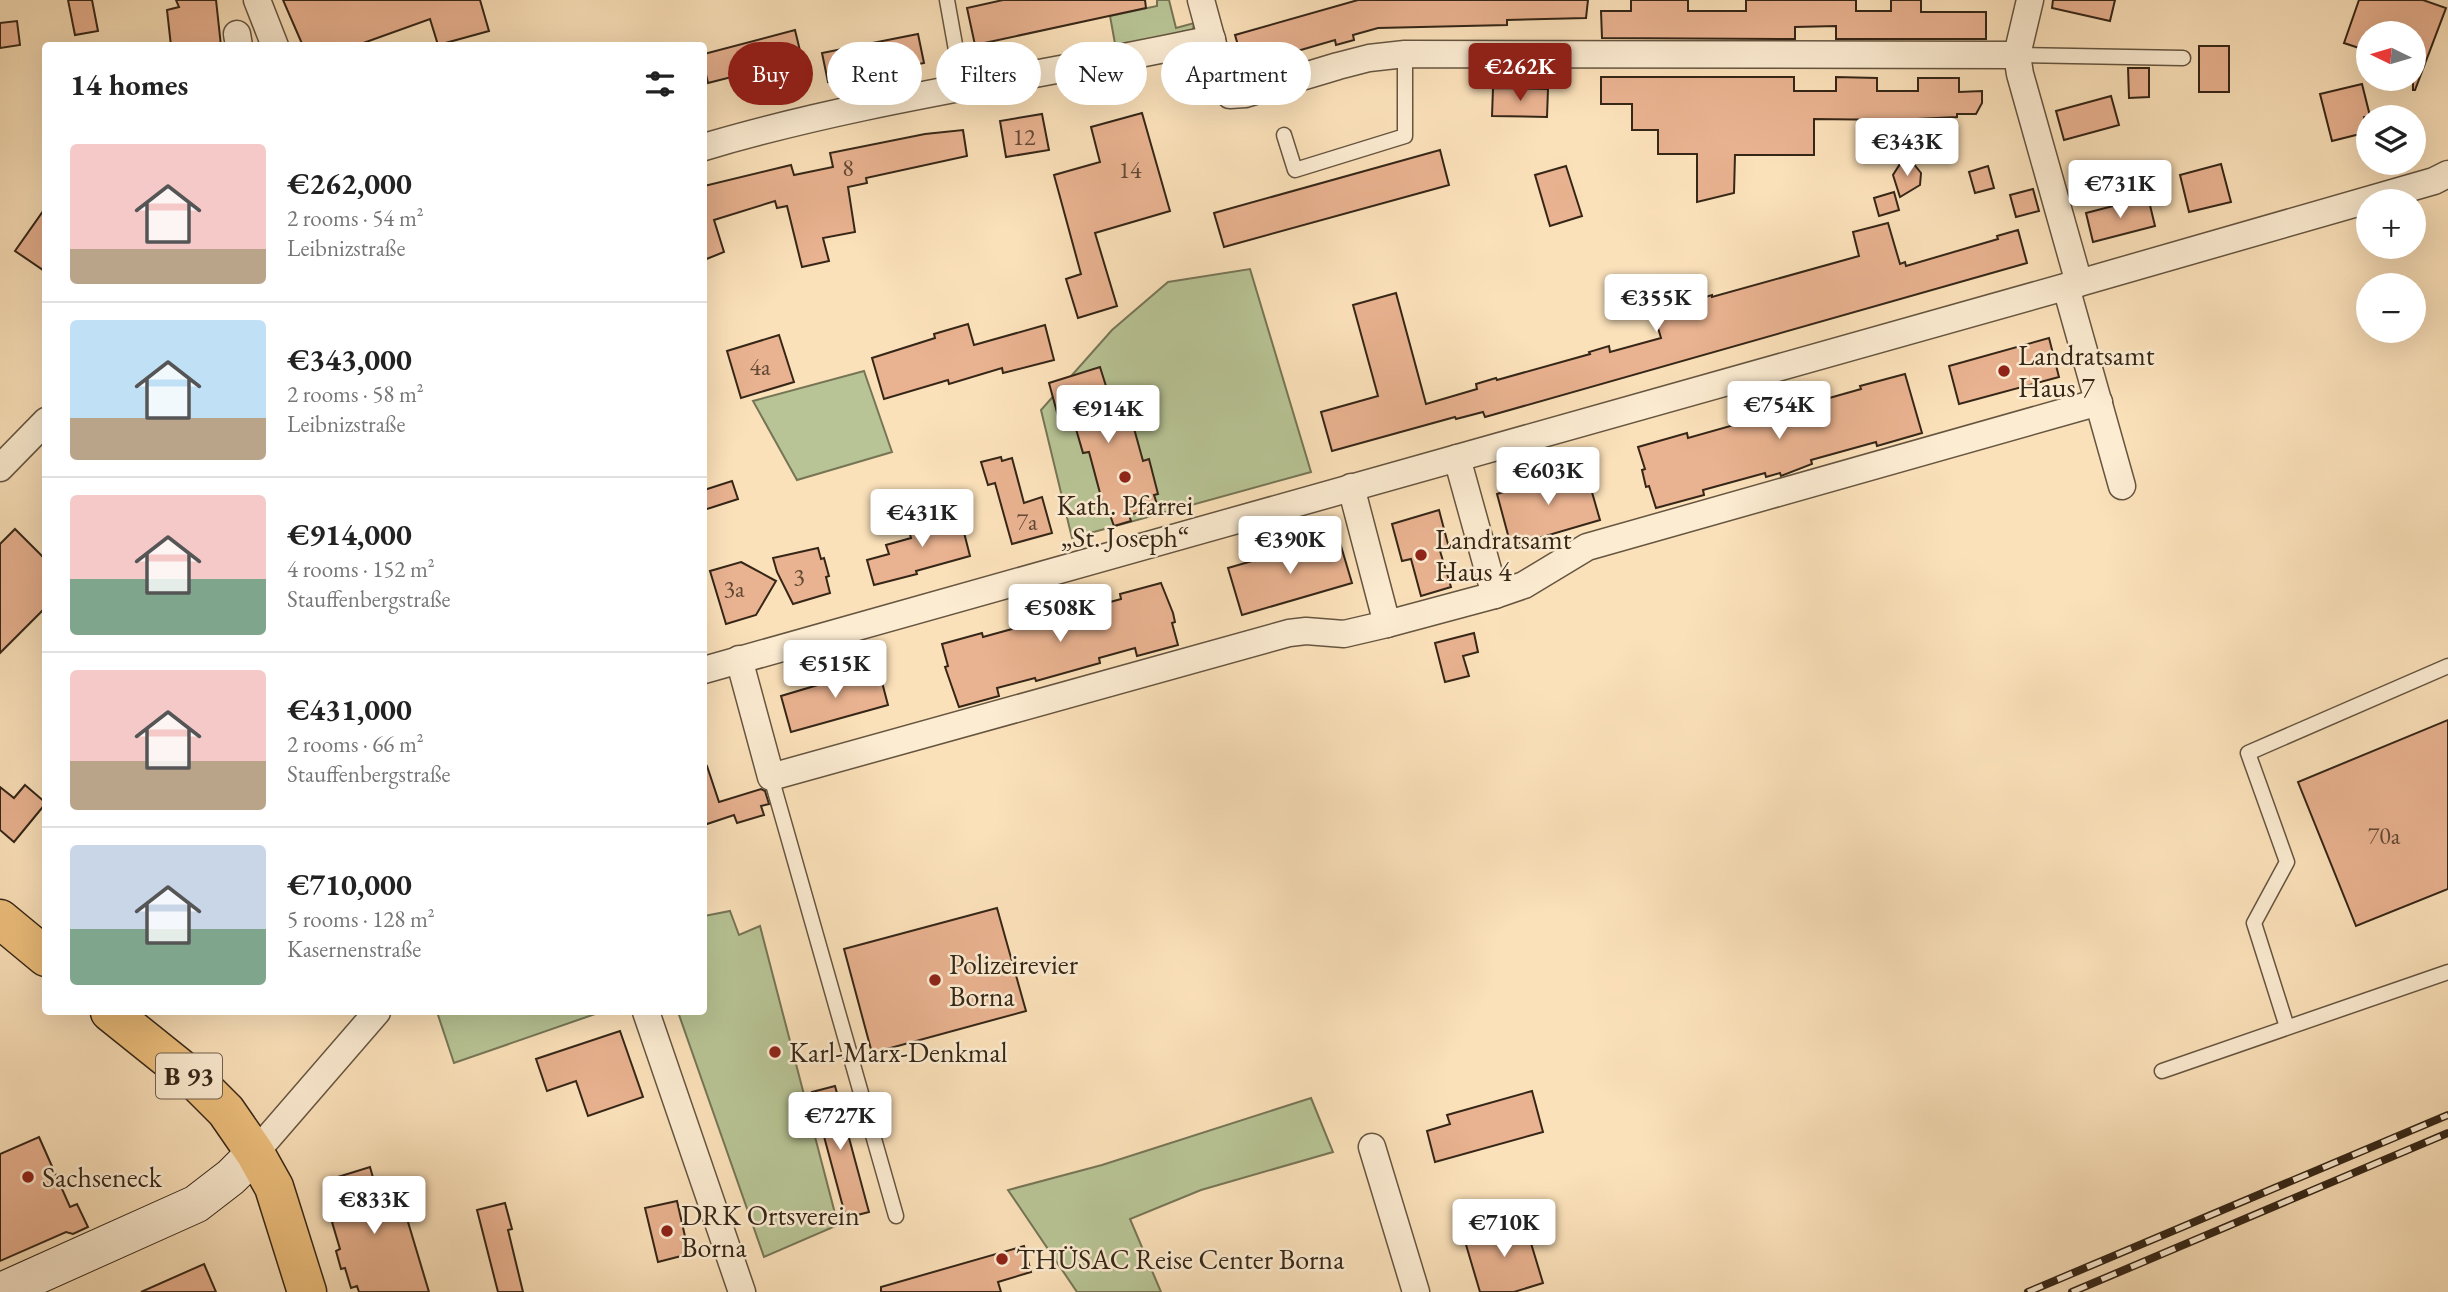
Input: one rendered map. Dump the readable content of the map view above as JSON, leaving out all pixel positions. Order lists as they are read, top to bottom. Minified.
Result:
{"streets":{"main road":["B 93"]},"places":["Landratsamt Haus 7","Kath. Pfarrei „St. Joseph“","Landratsamt Haus 4","Polizeirevier Borna","Karl-Marx-Denkmal","Sachseneck","DRK Ortsverein Borna","THÜSAC Reise Center Borna"],"house_numbers":["12","8","14","4a","7a","3","3a","70a"],"north":"left","page":{"map_buttons":["+","−"],"chip":["Buy","Rent","Filters","New","Apartment"],"heading":"14 homes","price":["€262K","€343K","€731K","€355K","€754K","€914K","€603K","€431K","€390K","€508K","€515K","€727K","€833K","€710K"],"list":[{"name":"€262,000","note":"2 rooms · 54 m² · Leibnizstraße"},{"name":"€343,000","note":"2 rooms · 58 m² · Leibnizstraße"},{"name":"€914,000","note":"4 rooms · 152 m² · Stauffenbergstraße"},{"name":"€431,000","note":"2 rooms · 66 m² · Stauffenbergstraße"},{"name":"€710,000","note":"5 rooms · 128 m² · Kasernenstraße"}]}}
